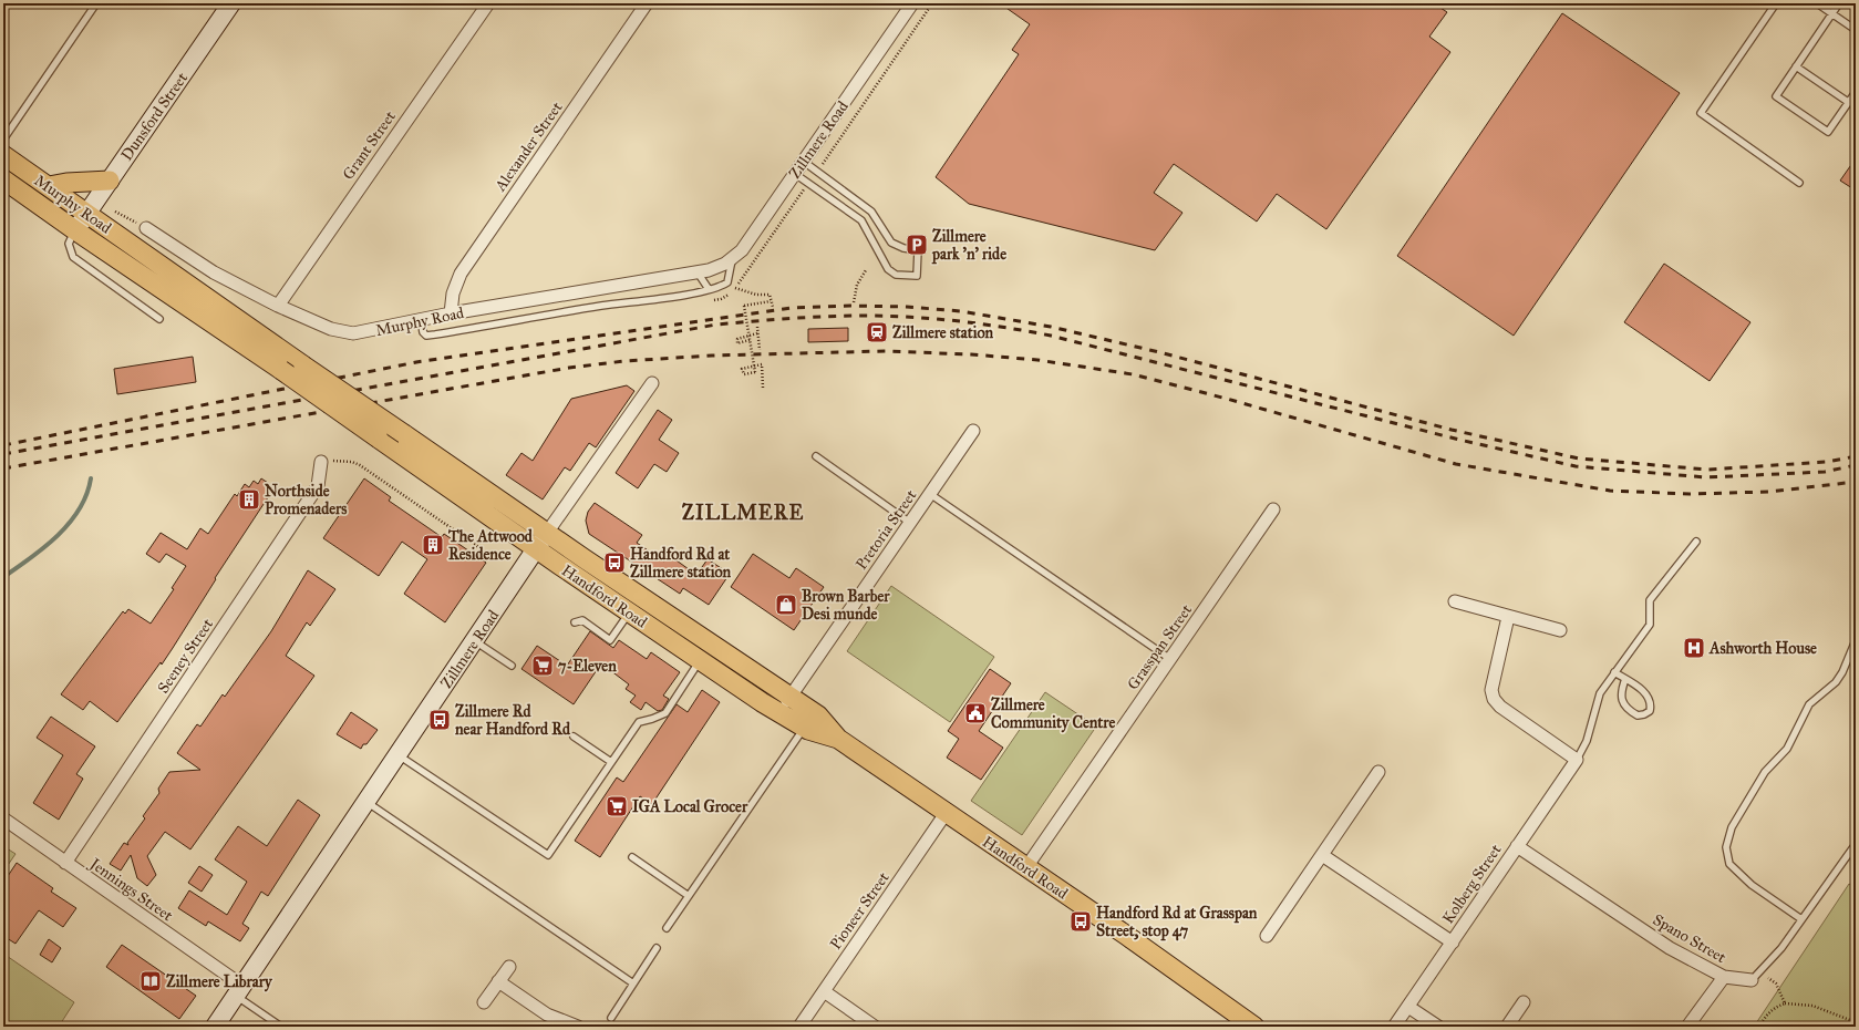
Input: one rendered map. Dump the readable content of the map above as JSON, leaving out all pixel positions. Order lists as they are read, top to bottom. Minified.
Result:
{"streets":{"main road":["Dunsford Street","Zillmere Road","Murphy Road","Handford Road"],"street":["Grant Street","Alexander Street","Pretoria Street","Grasspan Street","Seeney Street","Kolberg Street","Jennings Street","Pioneer Street","Spano Street"]},"crossings":[["Dunsford Street","Murphy Road"],["Zillmere Road","Murphy Road"],["Zillmere Road","Handford Road"],["Zillmere Road","Jennings Street"],["Grant Street","Murphy Road"],["Alexander Street","Murphy Road"],["Murphy Road","Handford Road"],["Pretoria Street","Handford Road"],["Handford Road","Grasspan Street"],["Handford Road","Pioneer Street"],["Seeney Street","Jennings Street"],["Kolberg Street","Spano Street"]],"districts":["ZILLMERE"],"places":{"parking":["Zillmere park 'n' ride"],"station":["Zillmere station"],"building":["Northside Promenaders","The Attwood Residence"],"bus stop":["Handford Rd at Zillmere station","Zillmere Rd near Handford Rd","Handford Rd at Grasspan Street, stop 47"],"shop":["Brown Barber Desi munde"],"hospital":["Ashworth House"],"supermarket":["7-Eleven","IGA Local Grocer"],"public building":["Zillmere Community Centre"],"library":["Zillmere Library"]}}
